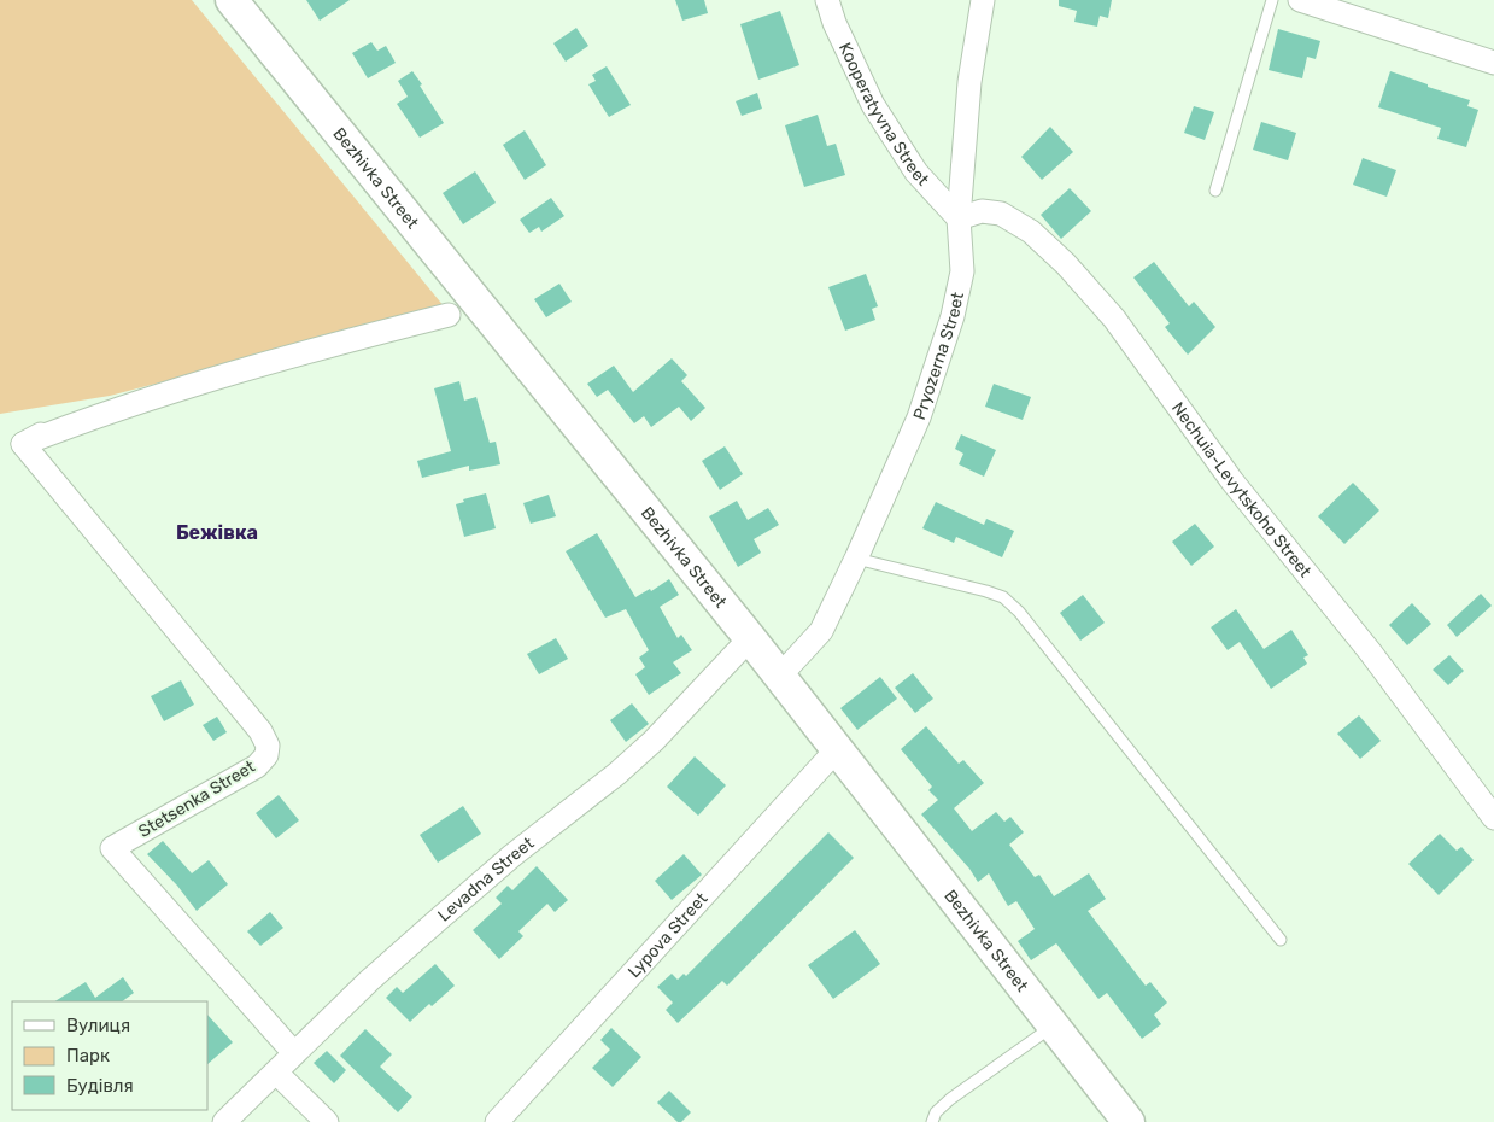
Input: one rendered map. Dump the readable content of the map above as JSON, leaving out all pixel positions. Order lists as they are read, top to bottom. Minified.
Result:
{"streets":{"main road":["Bezhivka Street"],"street":["Kooperatyvna Street","Pryozerna Street","Nechuia-Levytskoho Street","Stetsenka Street","Levadna Street","Lypova Street"]},"crossings":[["Kooperatyvna Street","Pryozerna Street"],["Kooperatyvna Street","Nechuia-Levytskoho Street"],["Bezhivka Street","Pryozerna Street"],["Bezhivka Street","Levadna Street"],["Bezhivka Street","Lypova Street"],["Pryozerna Street","Nechuia-Levytskoho Street"],["Stetsenka Street","Levadna Street"]],"districts":["Бежівка"],"legend":["Вулиця","Парк","Будівля"]}
